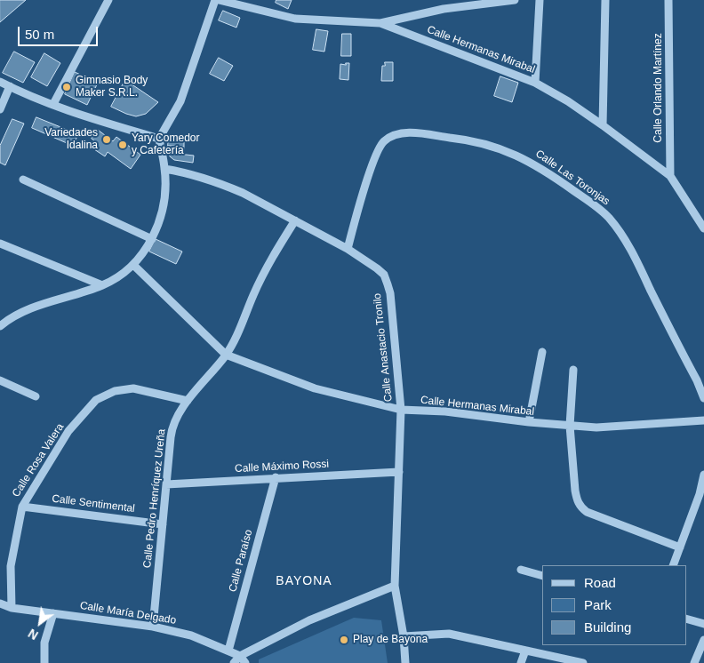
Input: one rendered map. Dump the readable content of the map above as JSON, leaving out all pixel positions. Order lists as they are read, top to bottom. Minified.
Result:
{"streets":{"street":["Calle Hermanas Mirabal","Calle Orlando Martínez","Calle Las Toronjas","Calle Anastacio Tronilo","Calle Rosa Valera","Calle Máximo Rossi","Calle Pedro Henríquez Ureña","Calle Sentimental","Calle Paraíso","Calle María Delgado"]},"crossings":[["Calle Hermanas Mirabal","Calle Orlando Martínez"],["Calle Hermanas Mirabal","Calle Anastacio Tronilo"],["Calle Hermanas Mirabal","Calle Pedro Henríquez Ureña"],["Calle Las Toronjas","Calle Anastacio Tronilo"],["Calle Anastacio Tronilo","Calle Máximo Rossi"],["Calle Anastacio Tronilo","Calle Pedro Henríquez Ureña"],["Calle Rosa Valera","Calle Pedro Henríquez Ureña"],["Calle Rosa Valera","Calle Sentimental"],["Calle Rosa Valera","Calle María Delgado"],["Calle Máximo Rossi","Calle Pedro Henríquez Ureña"],["Calle Máximo Rossi","Calle Paraíso"],["Calle Pedro Henríquez Ureña","Calle Sentimental"],["Calle Pedro Henríquez Ureña","Calle María Delgado"],["Calle Paraíso","Calle María Delgado"]],"districts":["BAYONA"],"places":["Gimnasio Body Maker S.R.L.","Variedades Idalina","Yary Comedor y Cafetería","Play de Bayona"],"legend":["Road","Park","Building"],"scale_bar":"50 m","north":"bottom left"}
